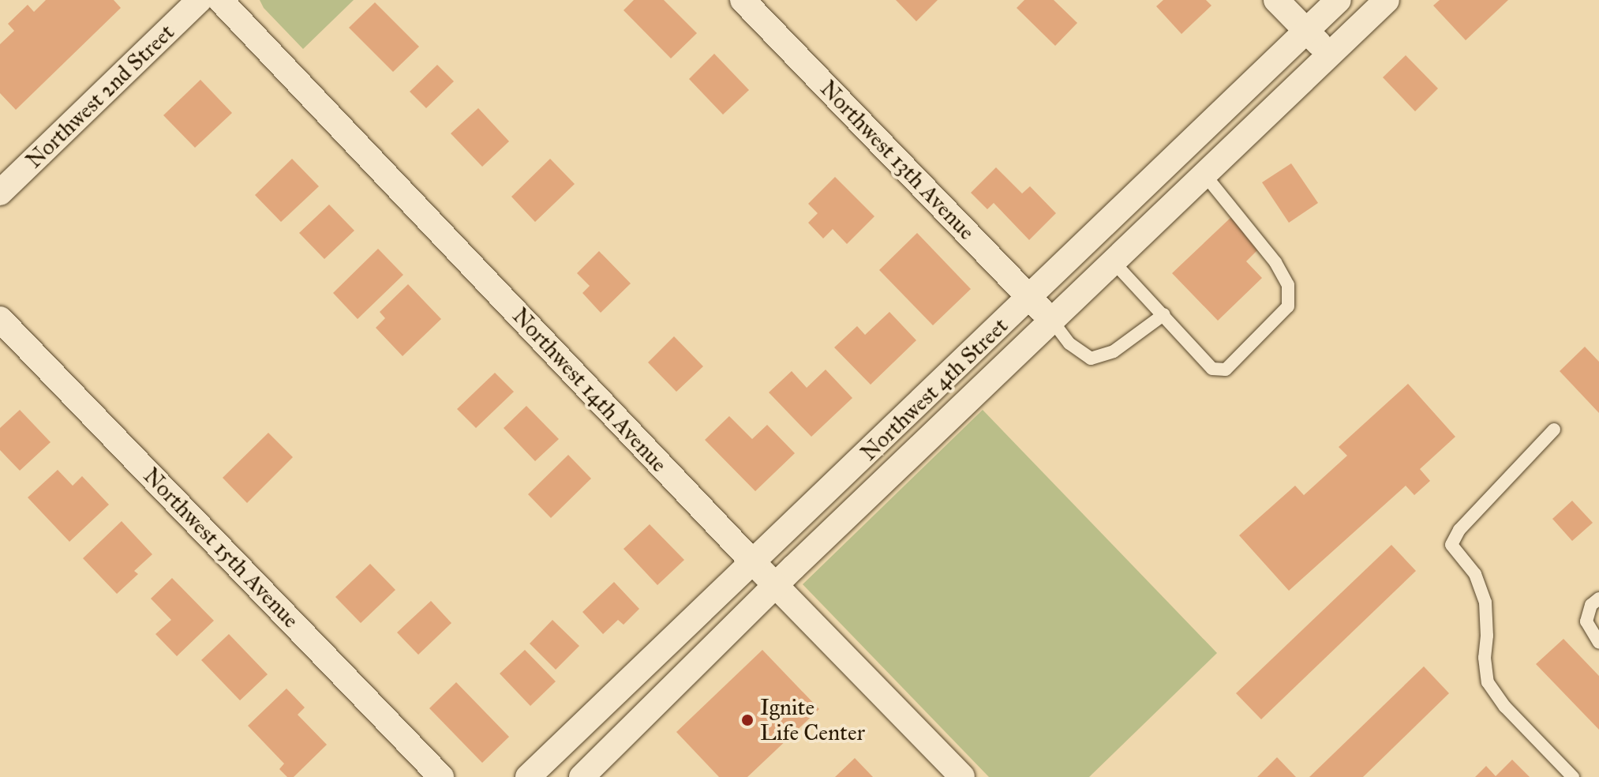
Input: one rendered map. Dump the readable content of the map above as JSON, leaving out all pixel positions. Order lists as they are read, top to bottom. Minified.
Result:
{"streets":{"street":["Northwest 2nd Street","Northwest 13th Avenue","Northwest 4th Street","Northwest 14th Avenue","Northwest 15th Avenue"]},"crossings":[["Northwest 13th Avenue","Northwest 4th Street"],["Northwest 4th Street","Northwest 14th Avenue"]],"places":["Ignite Life Center"]}
